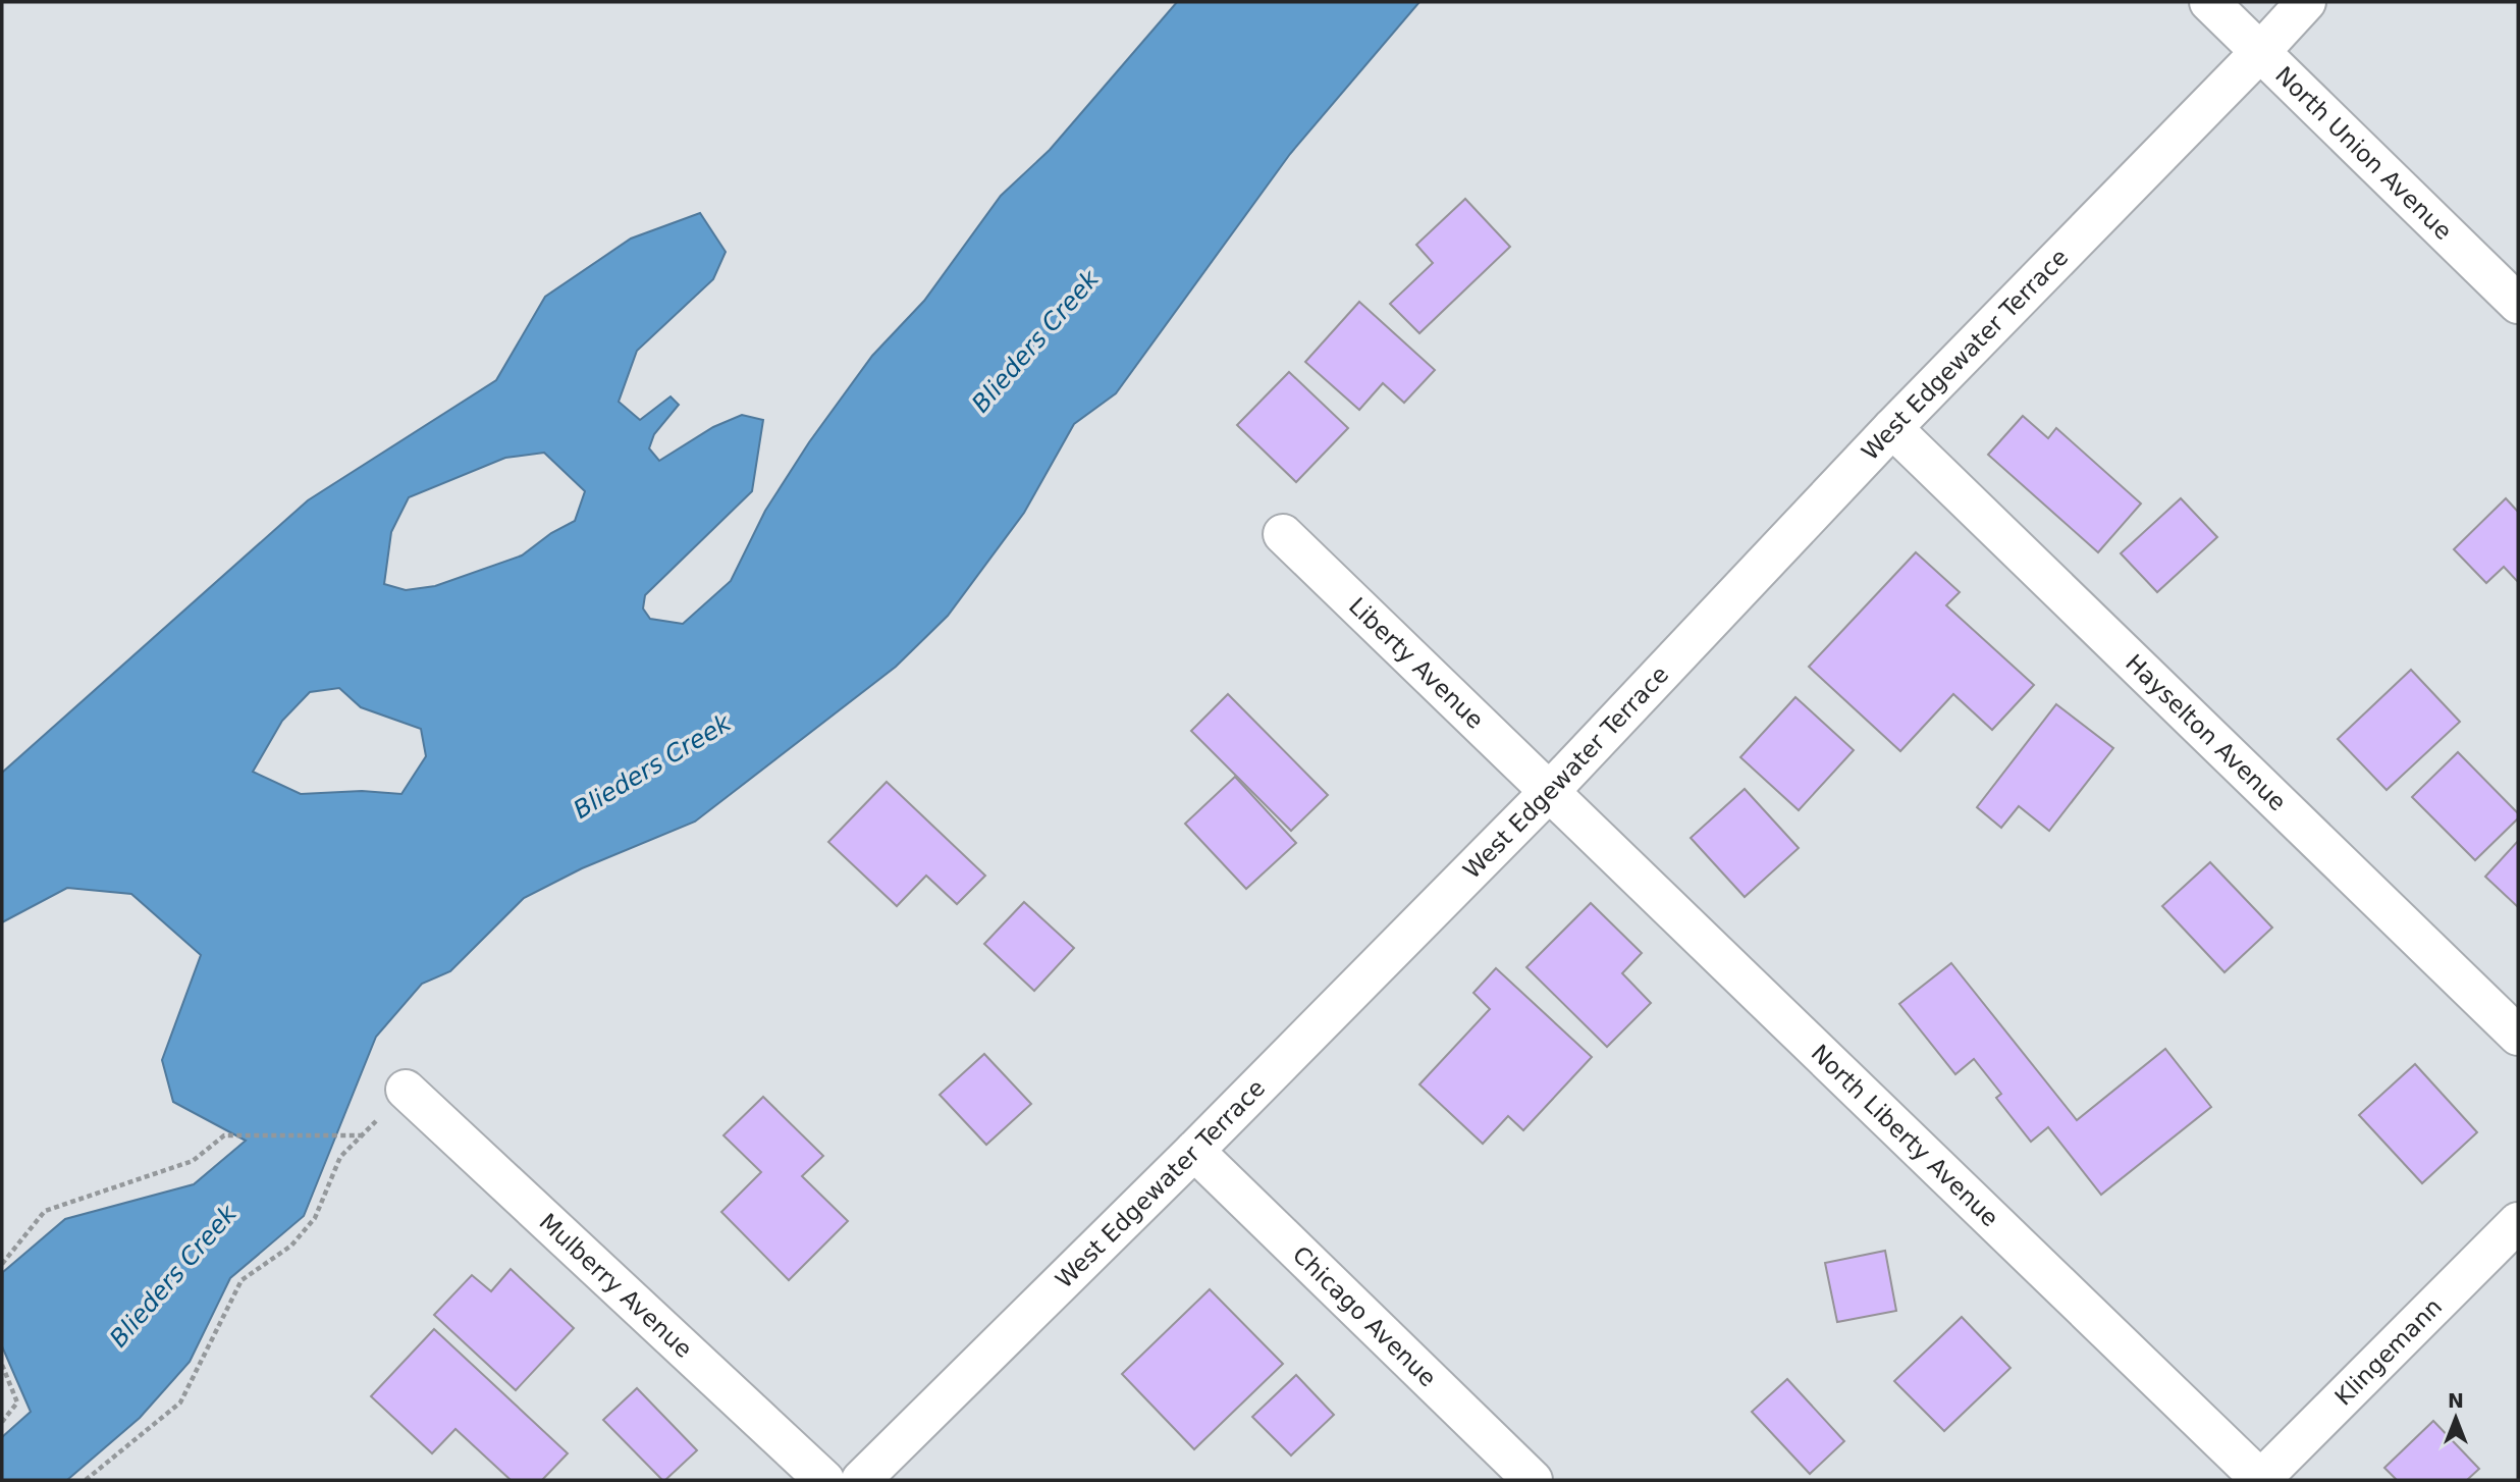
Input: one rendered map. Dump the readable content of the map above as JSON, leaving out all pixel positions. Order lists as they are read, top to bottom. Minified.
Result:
{"streets":{"street":["North Union Avenue","West Edgewater Terrace","Liberty Avenue","Hayselton Avenue","North Liberty Avenue","Mulberry Avenue","Chicago Avenue","Klingemann"]},"crossings":[["North Union Avenue","West Edgewater Terrace"],["West Edgewater Terrace","Liberty Avenue"],["West Edgewater Terrace","Hayselton Avenue"],["West Edgewater Terrace","North Liberty Avenue"],["West Edgewater Terrace","Chicago Avenue"],["Liberty Avenue","North Liberty Avenue"],["North Liberty Avenue","Klingemann"]],"water":["Blieders Creek"],"north":"top"}
